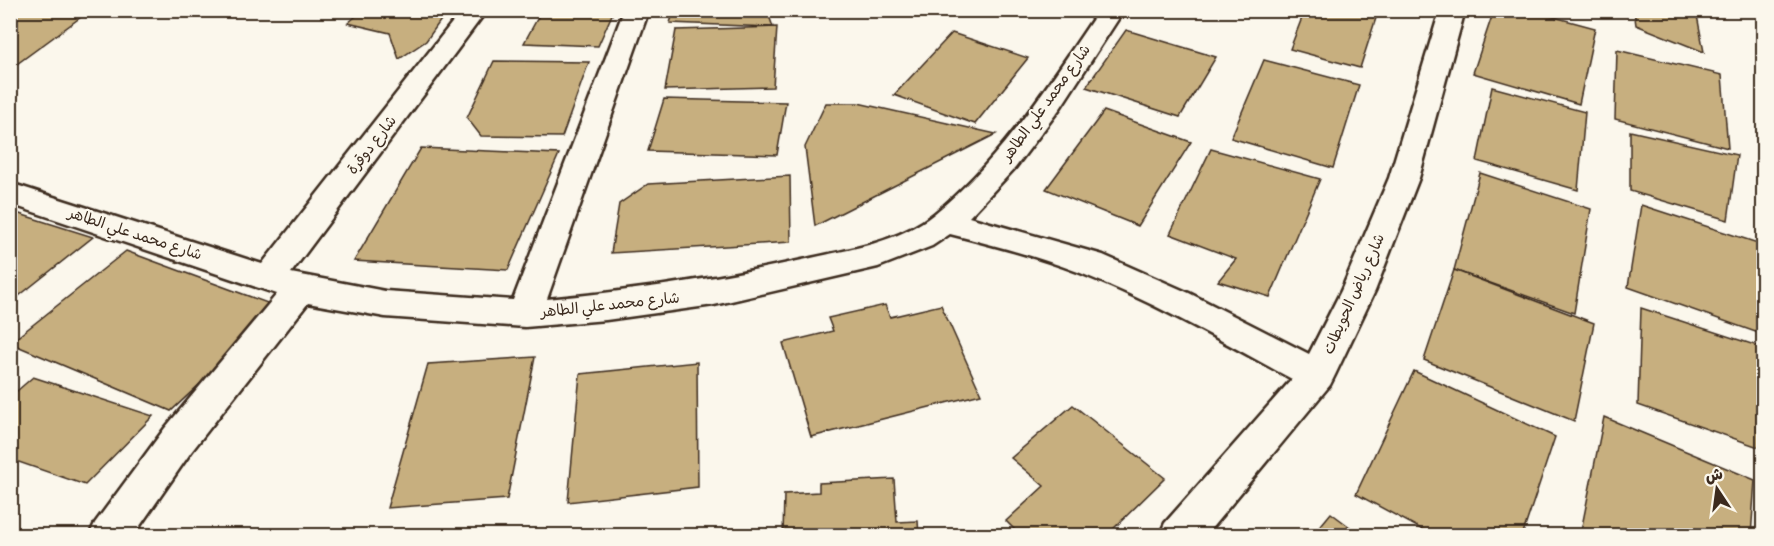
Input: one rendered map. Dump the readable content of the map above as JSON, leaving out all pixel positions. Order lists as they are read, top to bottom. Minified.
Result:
{"streets":{"street":["شارع محمد علي الطاهر","شارع دوقرة","شارع رياض الحويطات"]},"crossings":[["شارع محمد علي الطاهر","شارع دوقرة"]],"north":"top"}
